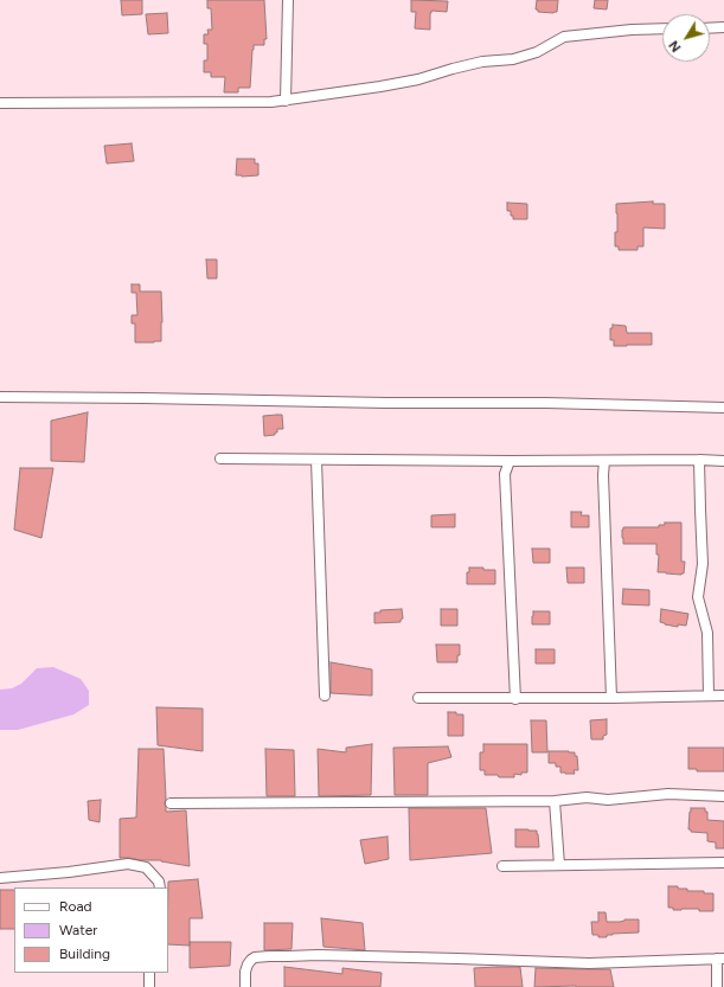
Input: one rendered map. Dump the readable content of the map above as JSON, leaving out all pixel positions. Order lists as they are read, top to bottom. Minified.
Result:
{"legend":["Road","Water","Building"],"north":"bottom left"}
